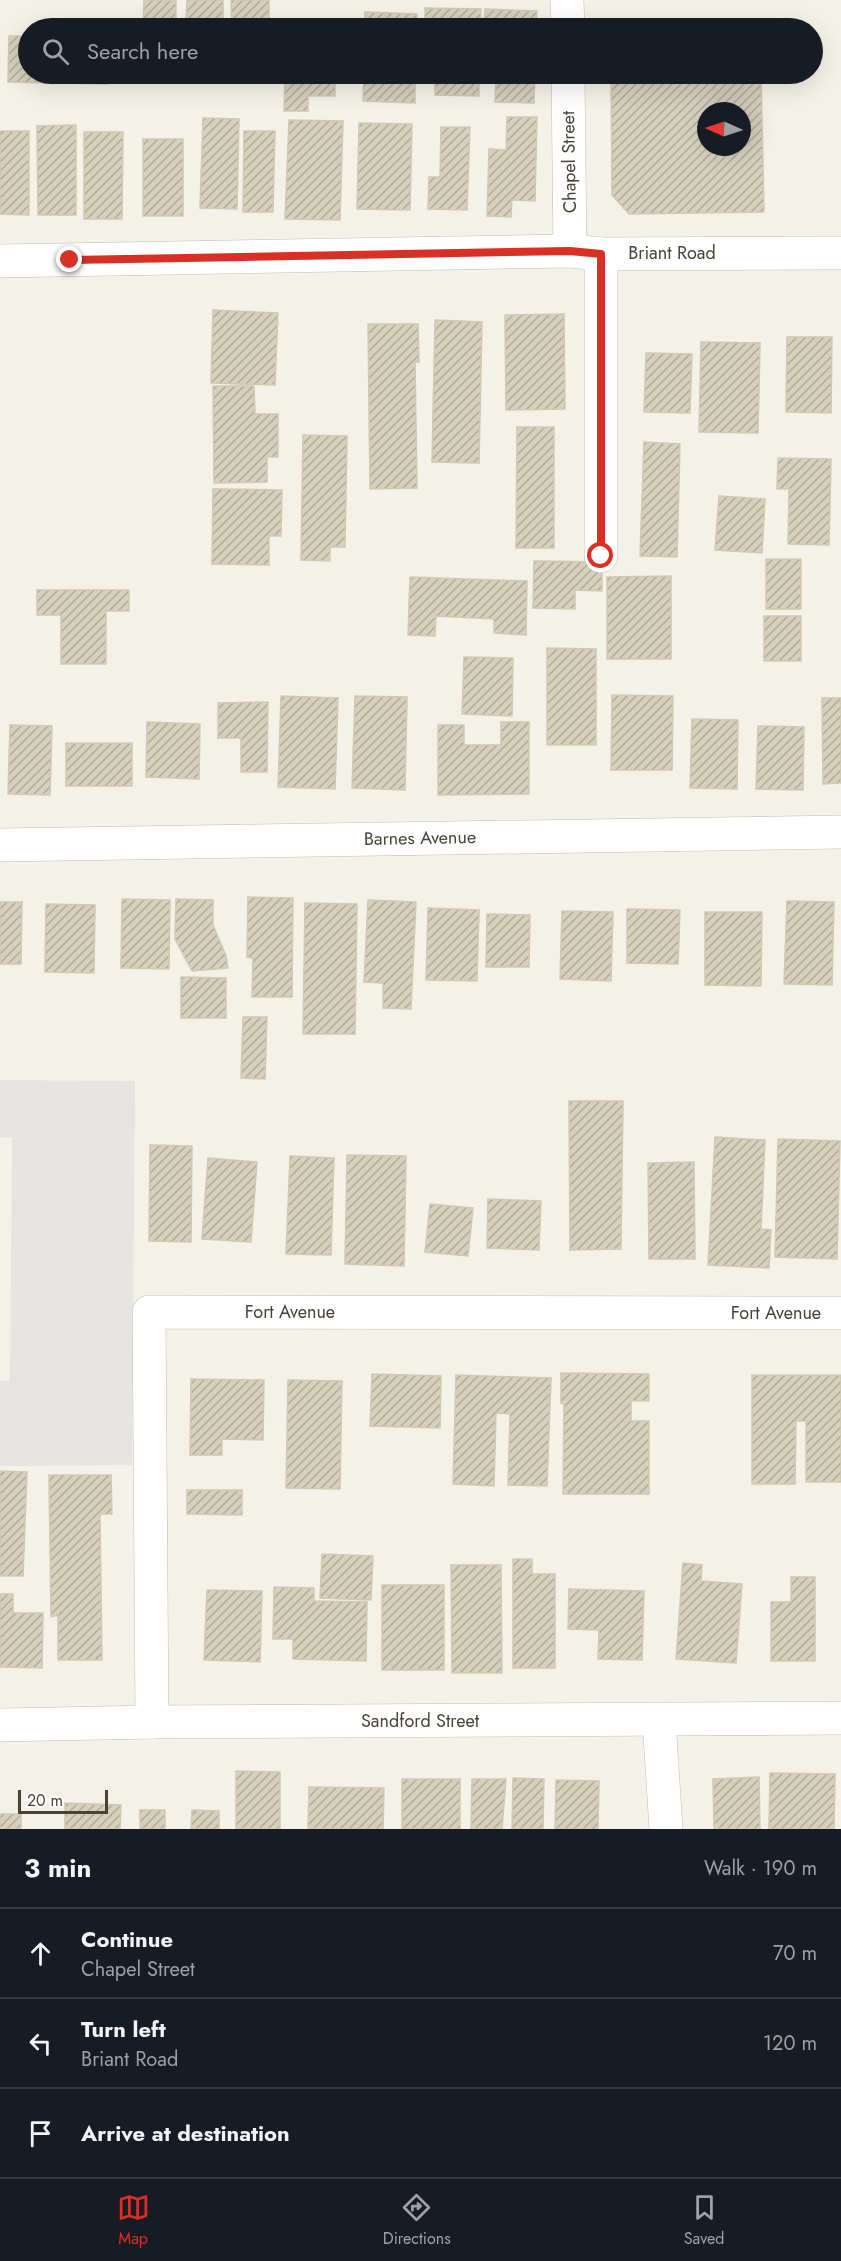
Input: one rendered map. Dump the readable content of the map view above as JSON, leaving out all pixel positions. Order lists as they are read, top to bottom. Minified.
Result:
{"streets":{"street":["Chapel Street","Briant Road","Barnes Avenue","Fort Avenue","Sandford Street"]},"crossings":[["Chapel Street","Briant Road"],["Fort Avenue","Sandford Street"]],"scale_bar":"20 m","north":"left","page":{"search":"Search here","scale":"20 m","heading":["3 min","Walk · 190 m"],"list":[["Continue","Chapel Street","70 m"],["Turn left","Briant Road","120 m"],"Arrive at destination"],"nav":["Map","Directions","Saved"]}}
